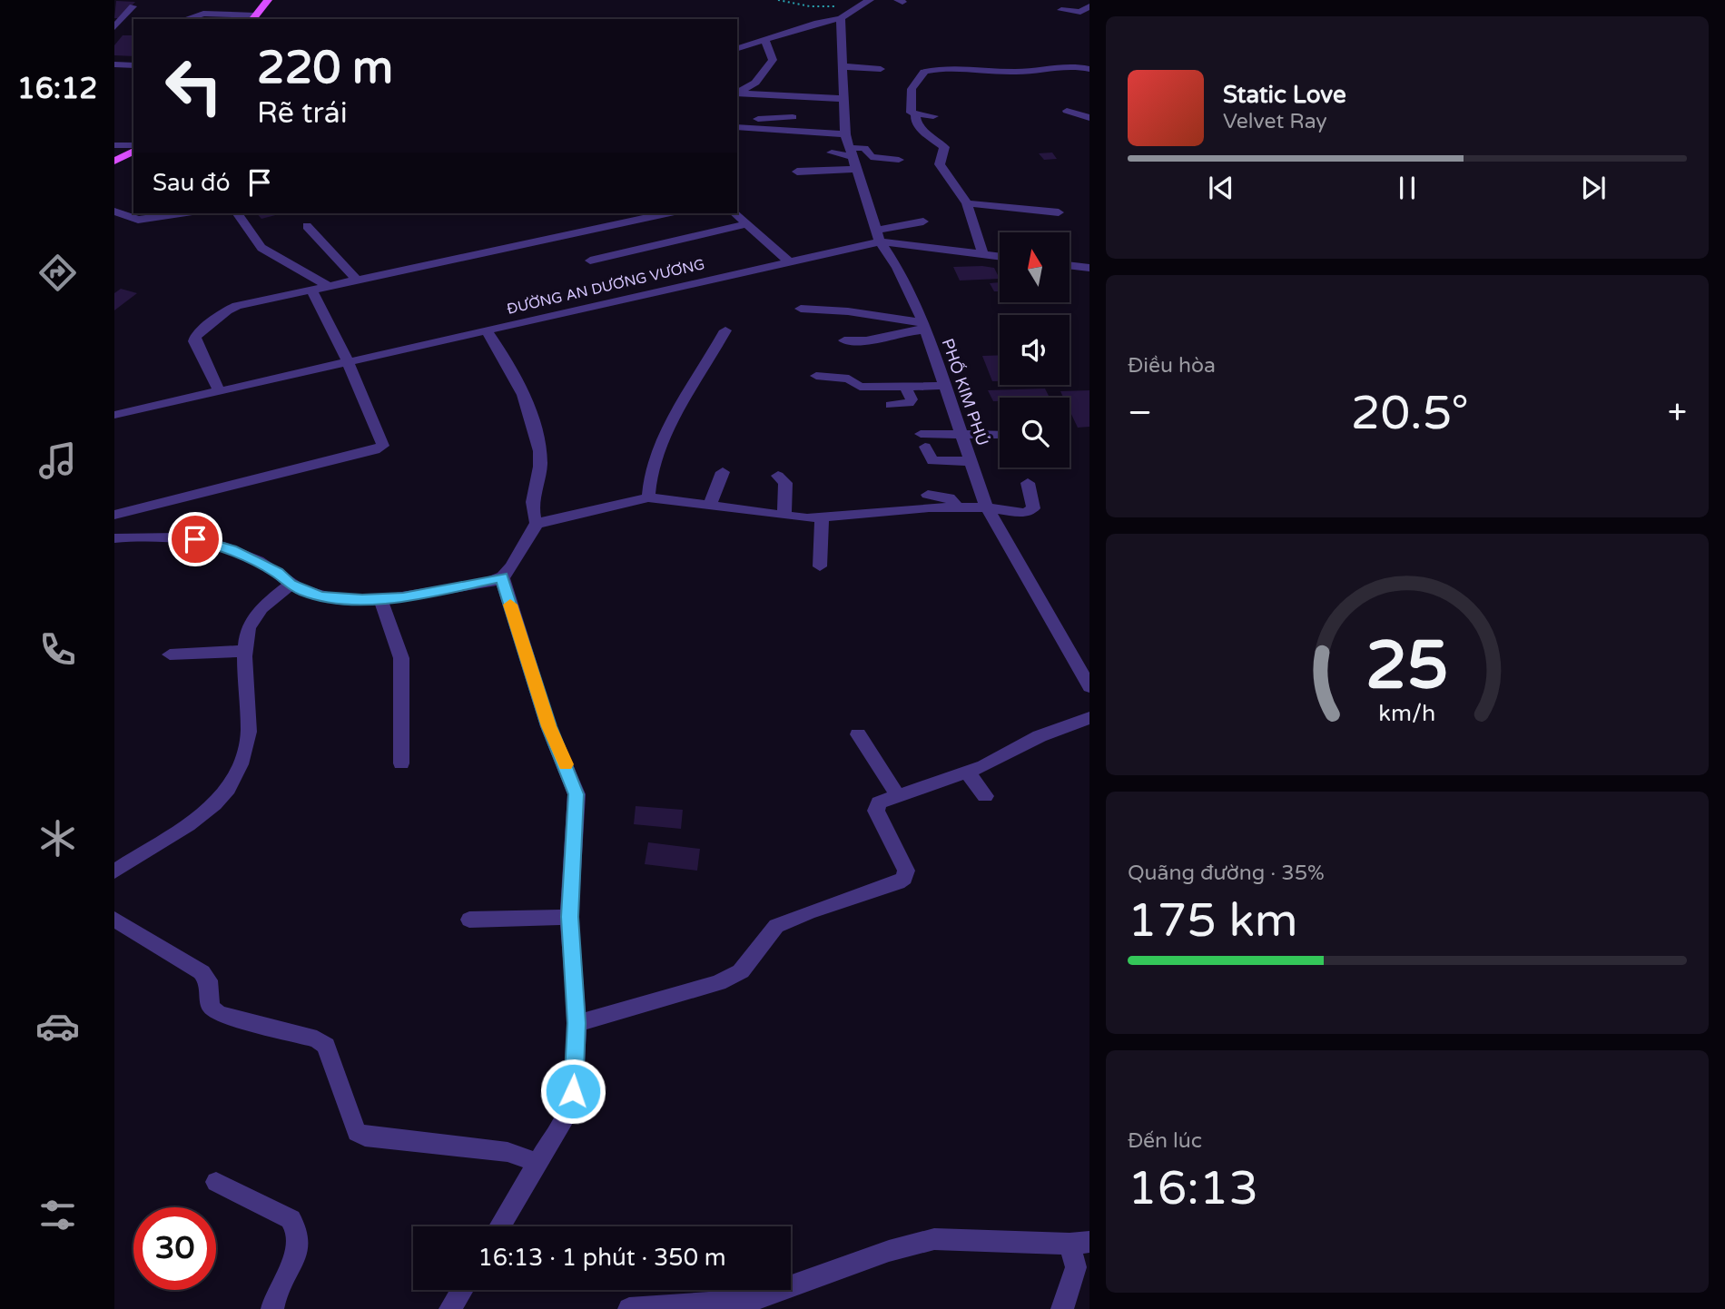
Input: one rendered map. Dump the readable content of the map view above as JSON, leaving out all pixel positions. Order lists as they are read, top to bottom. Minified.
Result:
{"streets":{"street":["ĐƯỜNG AN DƯƠNG VƯƠNG","PHỐ KIM PHÚ"]},"crossings":[["ĐƯỜNG AN DƯƠNG VƯƠNG","PHỐ KIM PHÚ"]],"north":"top","page":{"tabs":"16:12","turn":["220 m","Rẽ trái"],"song":["Static Love","Velvet Ray"],"then":"Sau đó","tile":["Điều hòa",["Quãng đường · 35%","175 km"],["Đến lúc","16:13"]],"heat":["−","20.5°","+"],"limit":"30","trip":"16:13 · 1 phút · 350 m","gauge":["25","km/h"]}}
